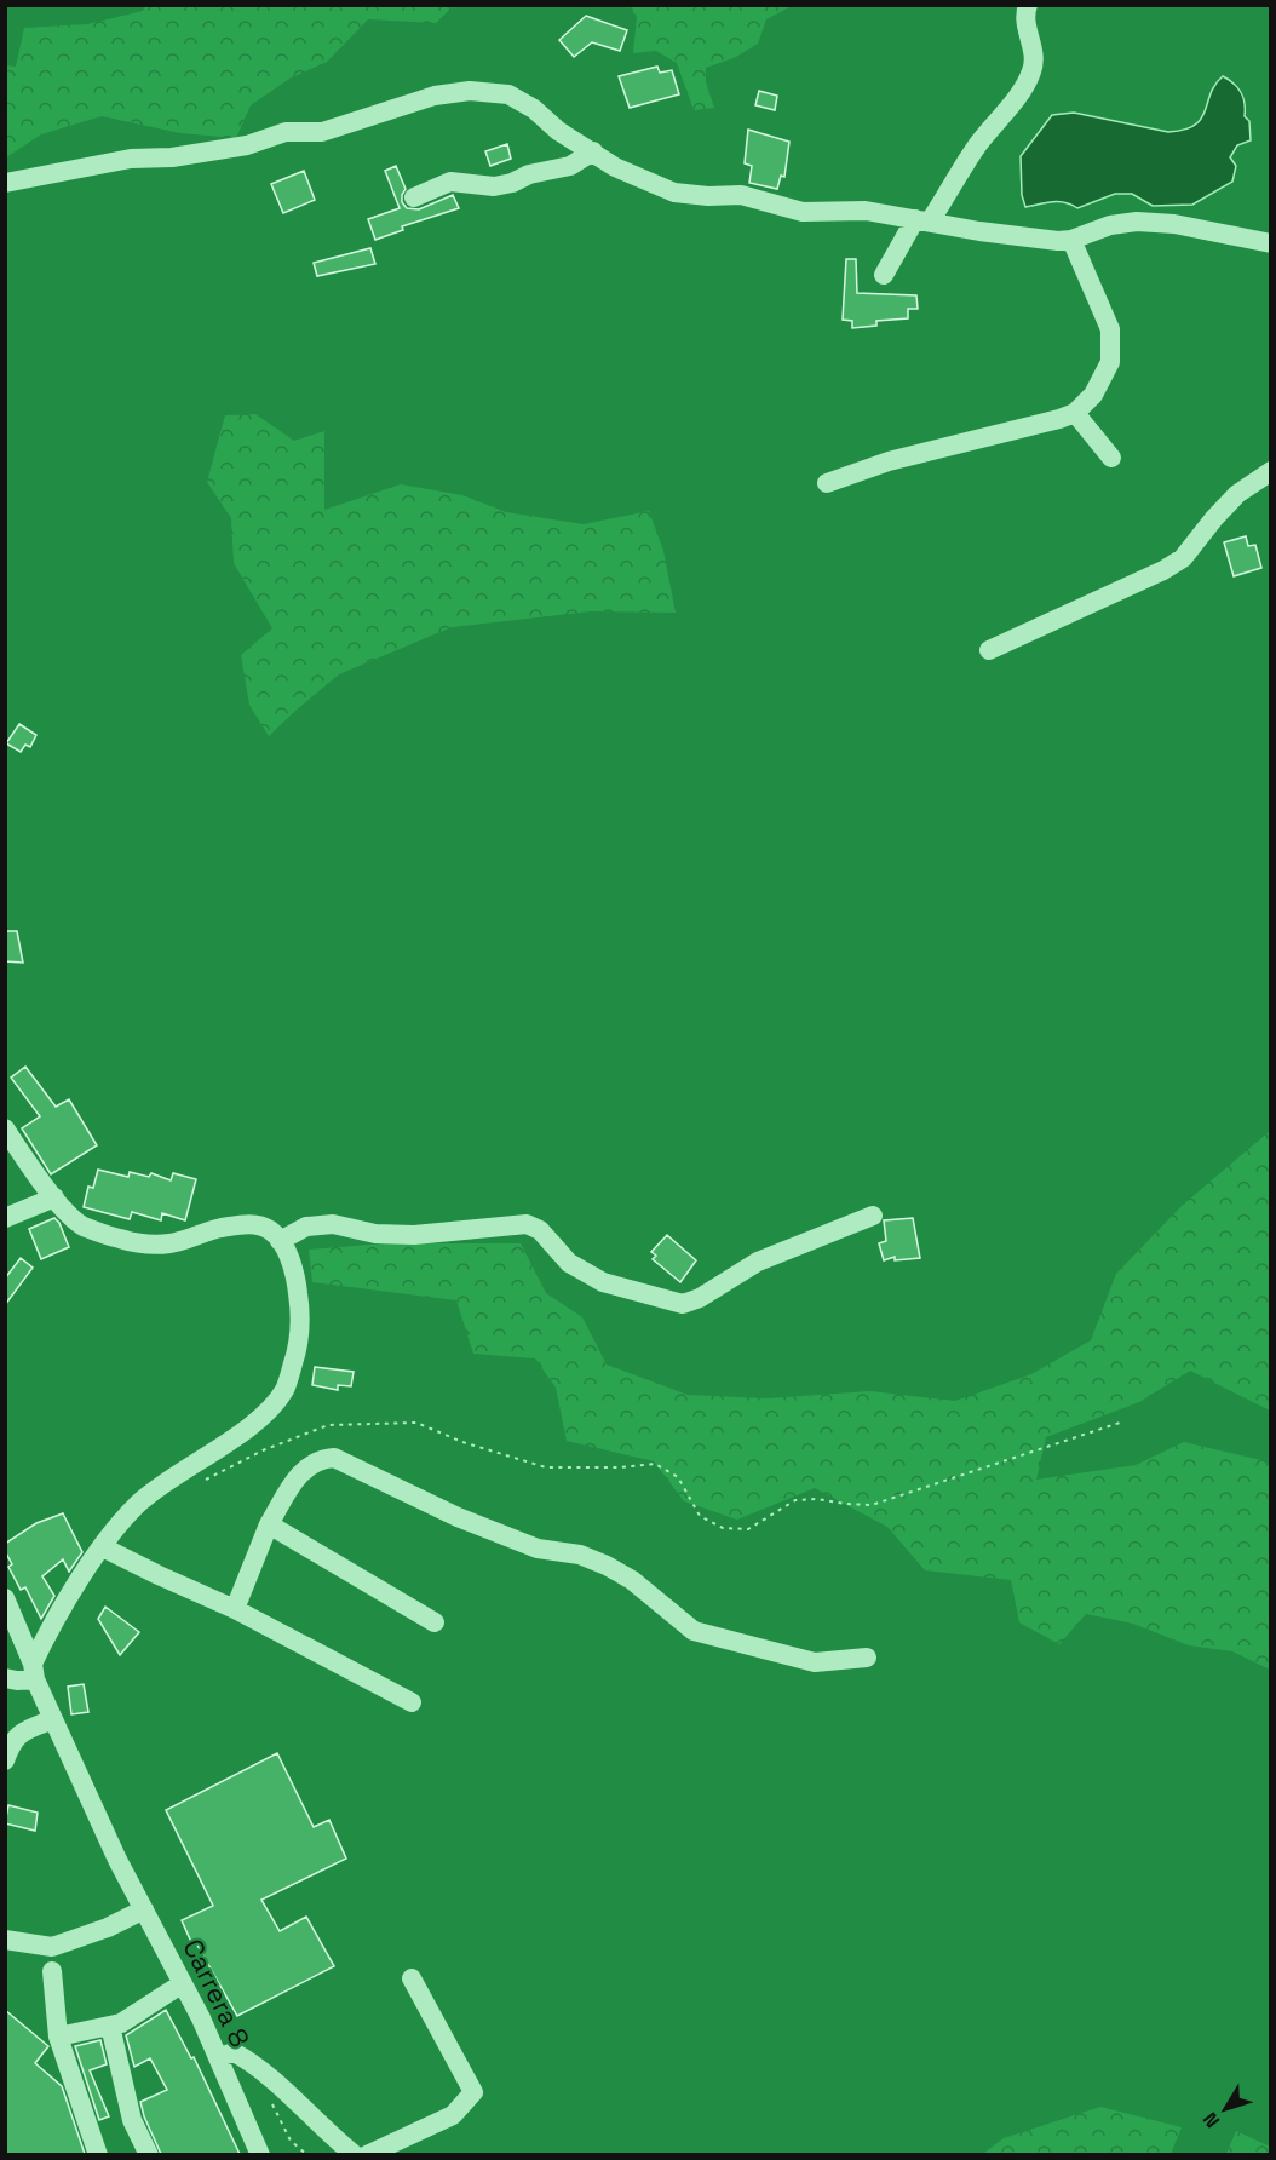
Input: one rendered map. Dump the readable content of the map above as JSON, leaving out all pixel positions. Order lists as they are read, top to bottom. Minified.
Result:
{"streets":{"street":["Carrera 8"]},"north":"bottom left"}
